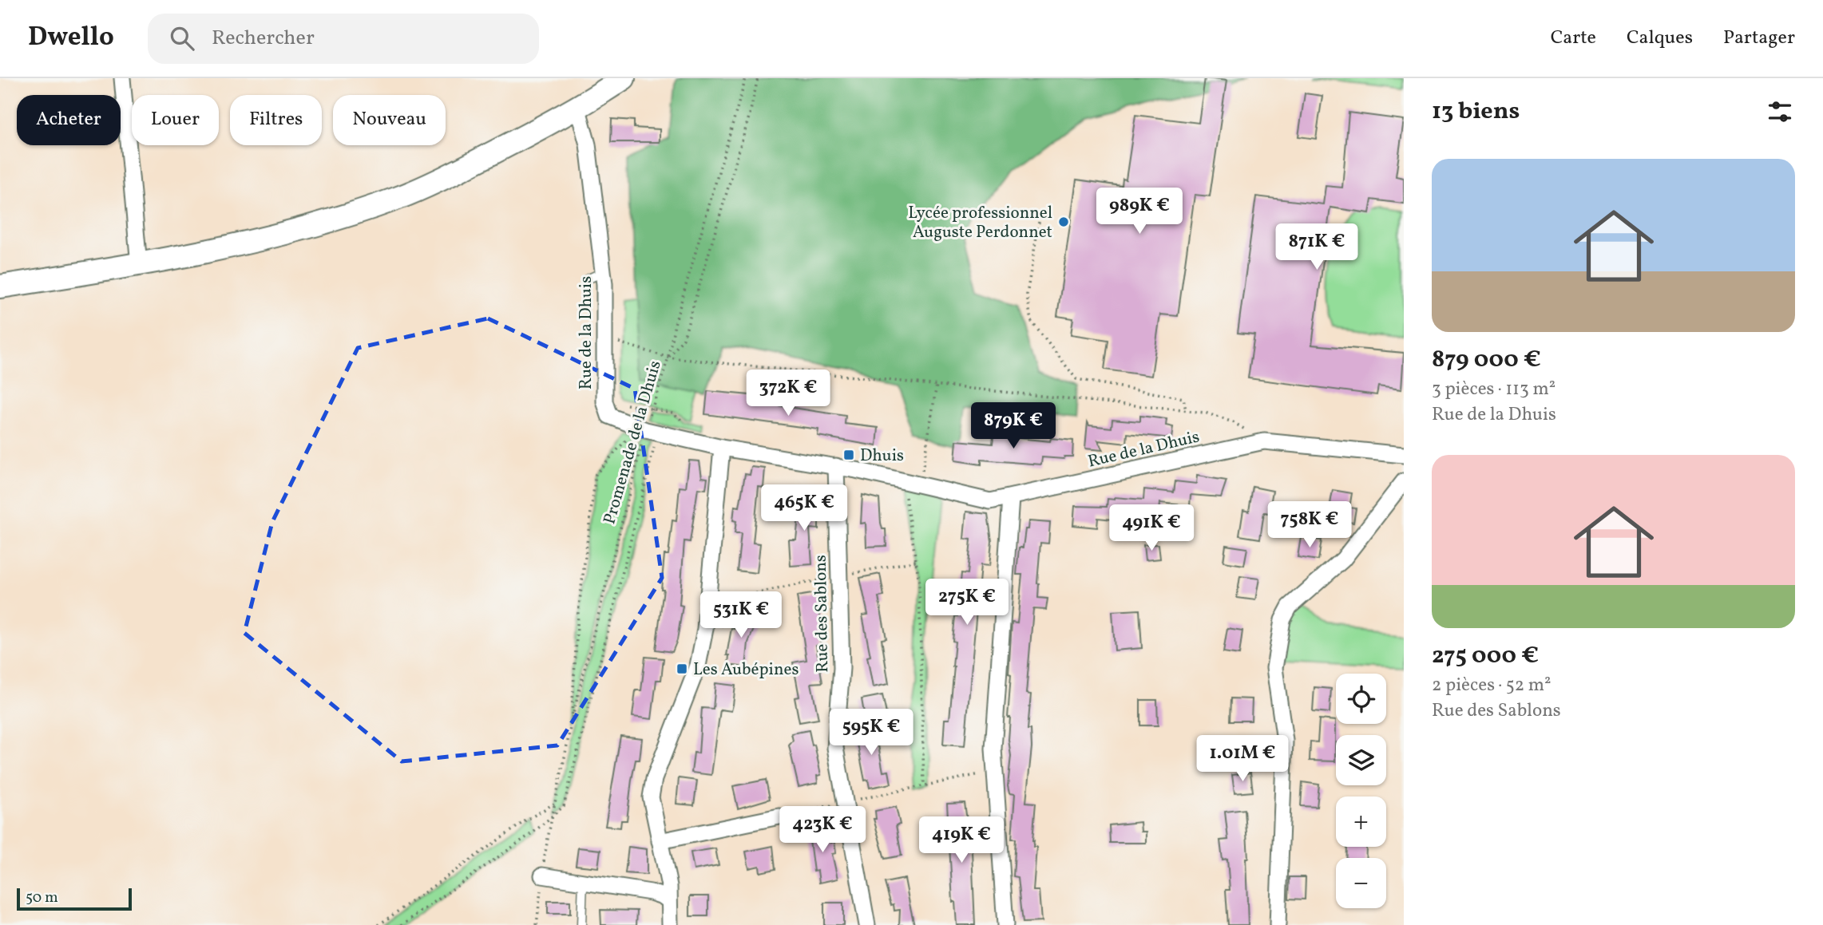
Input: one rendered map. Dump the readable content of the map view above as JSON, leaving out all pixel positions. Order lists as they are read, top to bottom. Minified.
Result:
{"streets":{"street":["Rue de la Dhuis","Rue des Sablons"],"path":["Promenade de la Dhuis"]},"crossings":[["Rue de la Dhuis","Promenade de la Dhuis"],["Rue de la Dhuis","Rue des Sablons"]],"places":{"other":["Lycée professionnel Auguste Perdonnet"],"transit":["Dhuis","Les Aubépines"]},"scale_bar":"50 m","page":{"header":"Dwello","search":"Rechercher","nav":["Carte","Calques","Partager"],"heading":"13 biens","chip":["Acheter","Louer","Filtres","Nouveau"],"list":[{"name":"879 000 €","note":"3 pièces · 113 m² · Rue de la Dhuis"},{"name":"275 000 €","note":"2 pièces · 52 m² · Rue des Sablons"}],"price":["989K €","871K €","372K €","879K €","465K €","758K €","491K €","275K €","531K €","595K €","1.01M €","423K €","419K €"],"map_buttons":["+","−"],"scale":"50 m"}}
